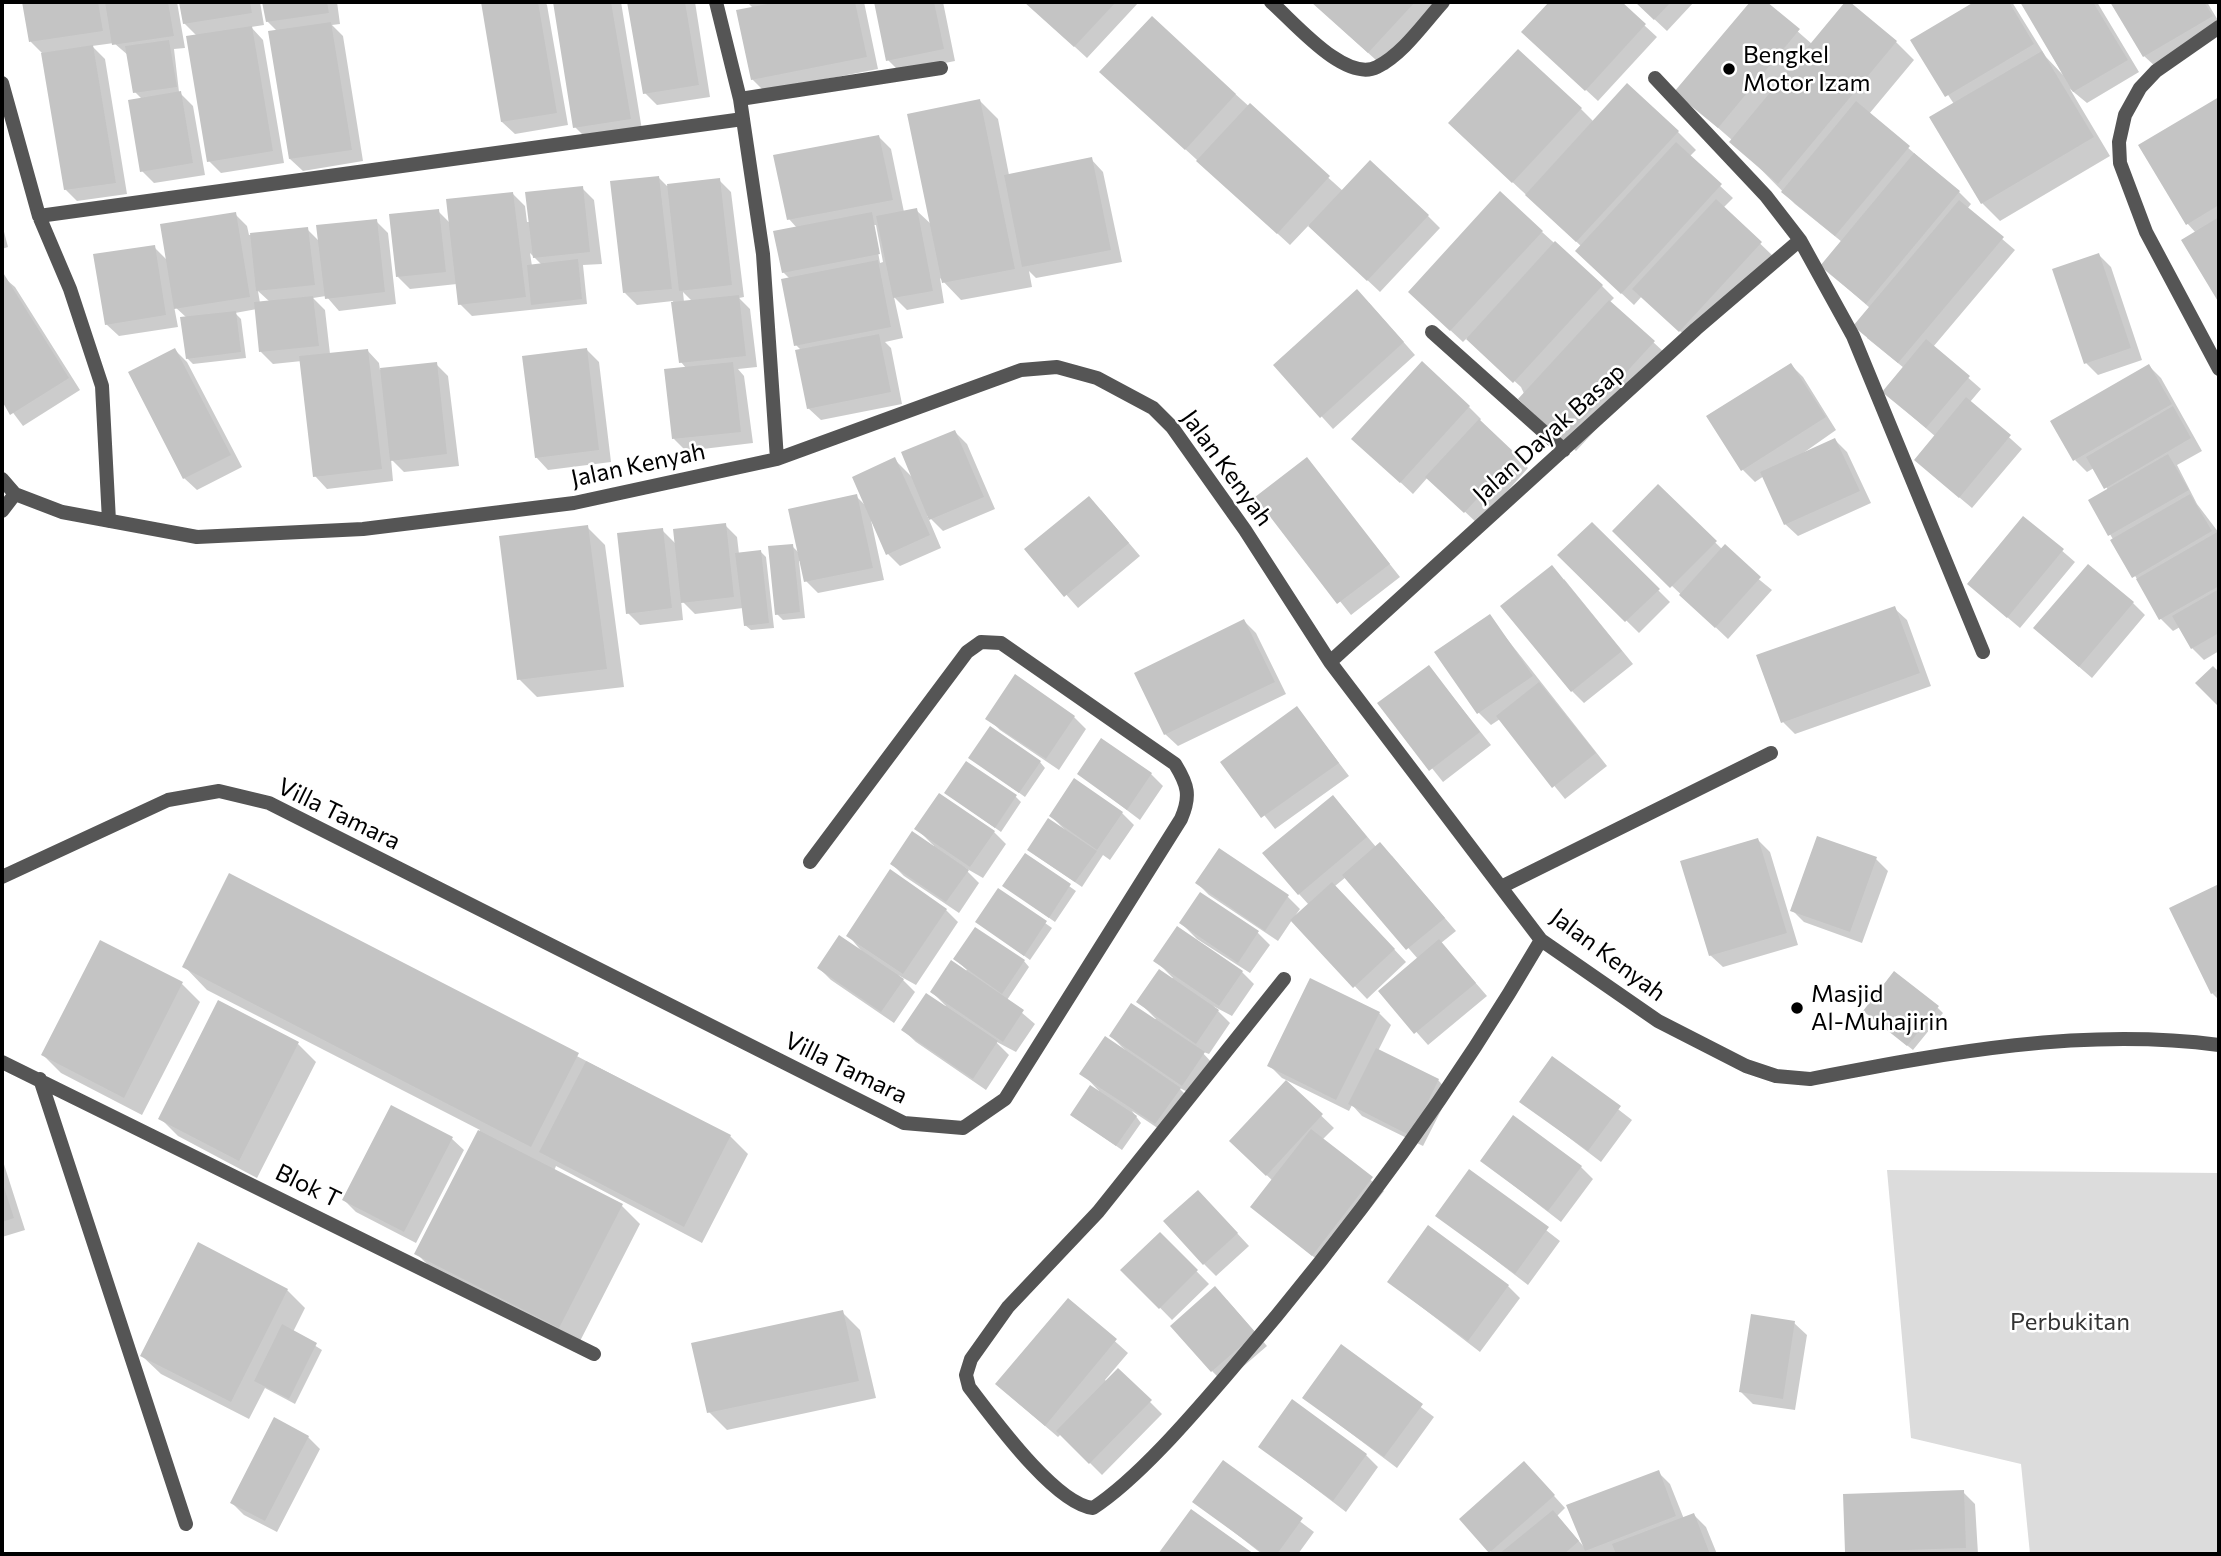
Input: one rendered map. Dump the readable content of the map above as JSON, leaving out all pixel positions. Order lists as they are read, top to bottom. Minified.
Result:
{"streets":{"street":["Jalan Dayak Basap","Jalan Kenyah","Villa Tamara","Blok T"]},"crossings":[["Jalan Dayak Basap","Jalan Kenyah"]],"parks":["Perbukitan"],"places":["Bengkel Motor Izam","Masjid Al-Muhajirin"]}
